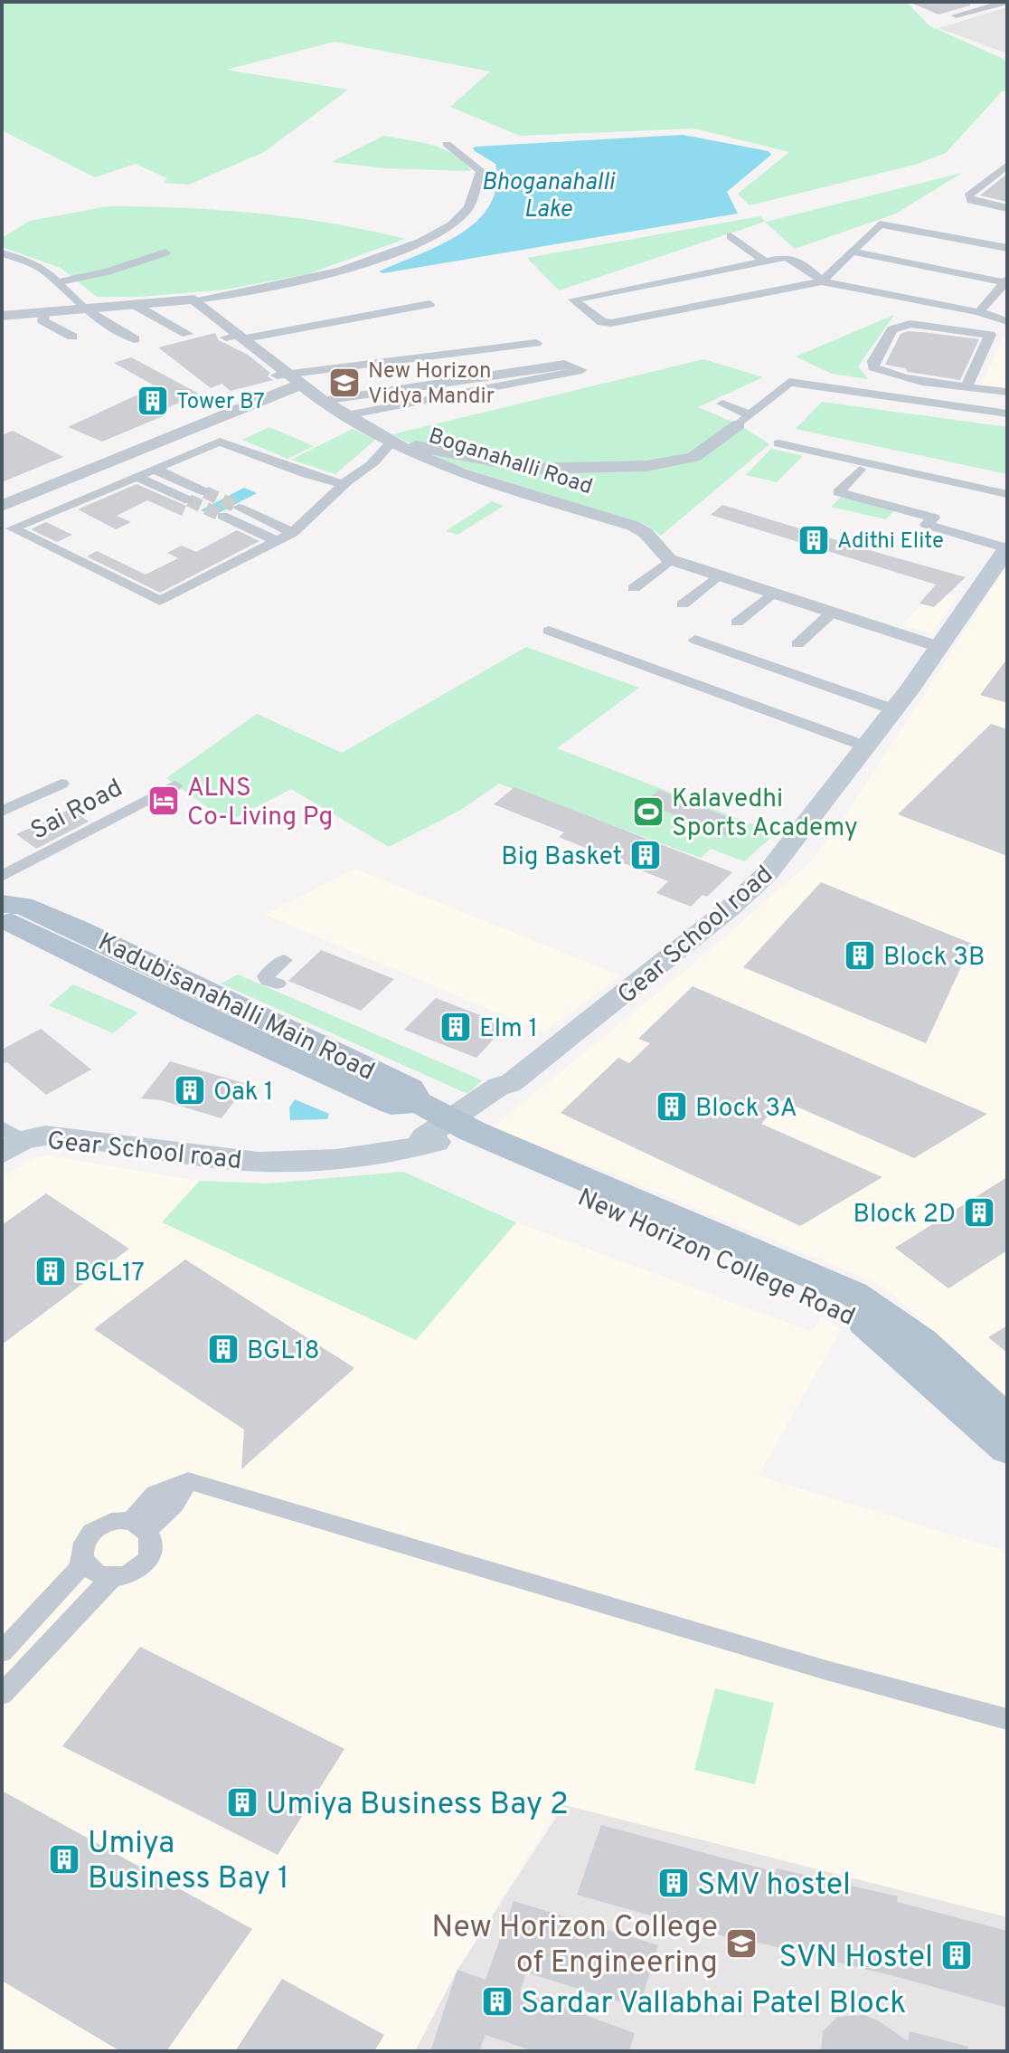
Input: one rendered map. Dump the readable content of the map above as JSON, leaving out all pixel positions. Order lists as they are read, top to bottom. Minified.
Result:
{"streets":{"main road":["Gear School road","New Horizon College Road"],"street":["Boganahalli Road","Sai Road"]},"crossings":[["Boganahalli Road","Gear School road"],["Gear School road","New Horizon College Road"]],"water":["Bhoganahalli Lake"],"places":{"school or university":["New Horizon Vidya Mandir","New Horizon College of Engineering"],"building":["Tower B7","Adithi Elite","Big Basket","Block 3B","Elm 1","Oak 1","Block 3A","Block 2D","BGL17","BGL18","Umiya Business Bay 2","Umiya Business Bay 1","SMV hostel","SVN Hostel","Sardar Vallabhai Patel Block"],"hotel":["ALNS Co-Living Pg"],"sports":["Kalavedhi Sports Academy"]}}
